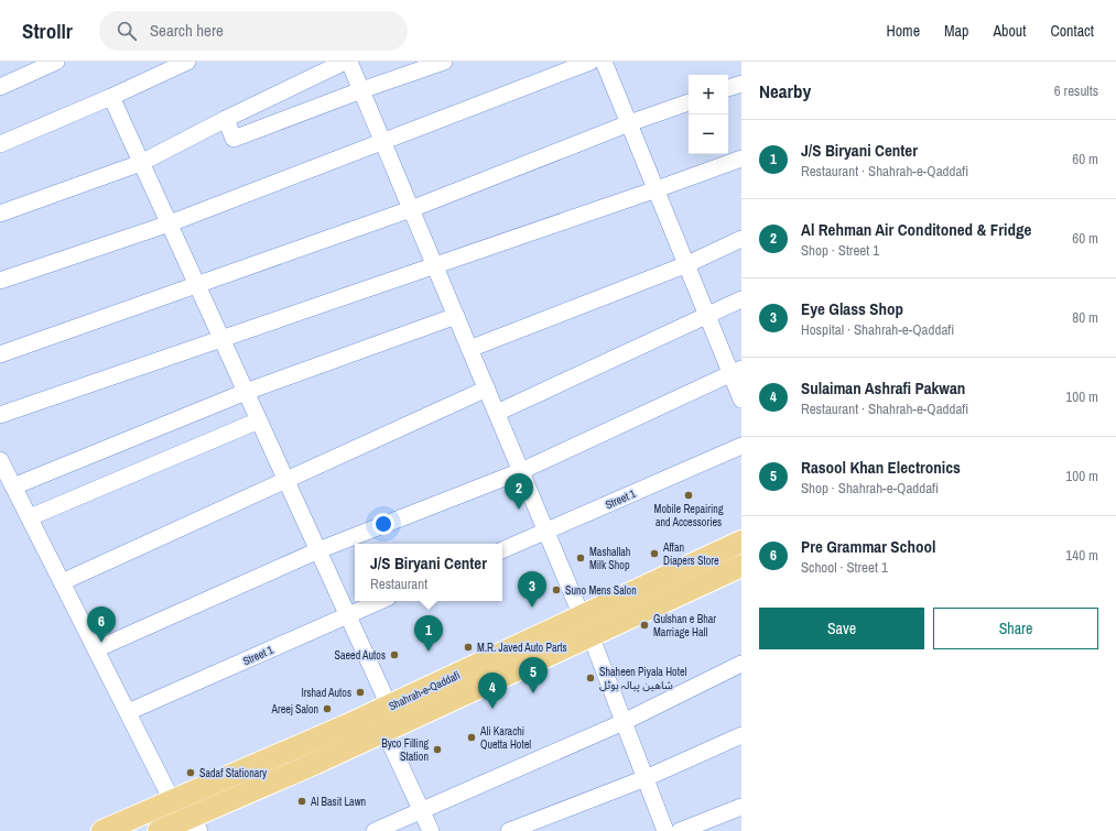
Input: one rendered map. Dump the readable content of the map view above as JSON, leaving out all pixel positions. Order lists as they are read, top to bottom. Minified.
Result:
{"streets":{"main road":["Shahrah-e-Qaddafi"],"street":["Street 1"]},"places":["Mobile Repairing and Accessories","Affan Diapers Store","Mashallah Milk Shop","Suno Mens Salon","Gulshan e Bhar Marriage Hall","M.R. Javed Auto Parts","Saeed Autos","Shaheen Piyala Hotel شاھین پیالہ ہوٹل","Irshad Autos","Areej Salon","Ali Karachi Quetta Hotel","Byco Filling Station","Sadaf Stationary","Al Basit Lawn"],"page":{"header":"Strollr","search":"Search here","nav":["Home","Map","About","Contact"],"heading":["Nearby","6 results"],"map_buttons":["+","−"],"list":[{"mark":"1","name":"J/S Biryani Center","note":"Restaurant · Shahrah-e-Qaddafi","value":"60 m"},{"mark":"2","name":"Al Rehman Air Conditoned & Fridge","note":"Shop · Street 1","value":"60 m"},{"mark":"3","name":"Eye Glass Shop","note":"Hospital · Shahrah-e-Qaddafi","value":"80 m"},{"mark":"4","name":"Sulaiman Ashrafi Pakwan","note":"Restaurant · Shahrah-e-Qaddafi","value":"100 m"},{"mark":"5","name":"Rasool Khan Electronics","note":"Shop · Shahrah-e-Qaddafi","value":"100 m"},{"mark":"6","name":"Pre Grammar School","note":"School · Street 1","value":"140 m"}],"pins":["2","3","6","1","5","4"],"popup":["J/S Biryani Center","Restaurant"],"buttons":["Save","Share"]}}
